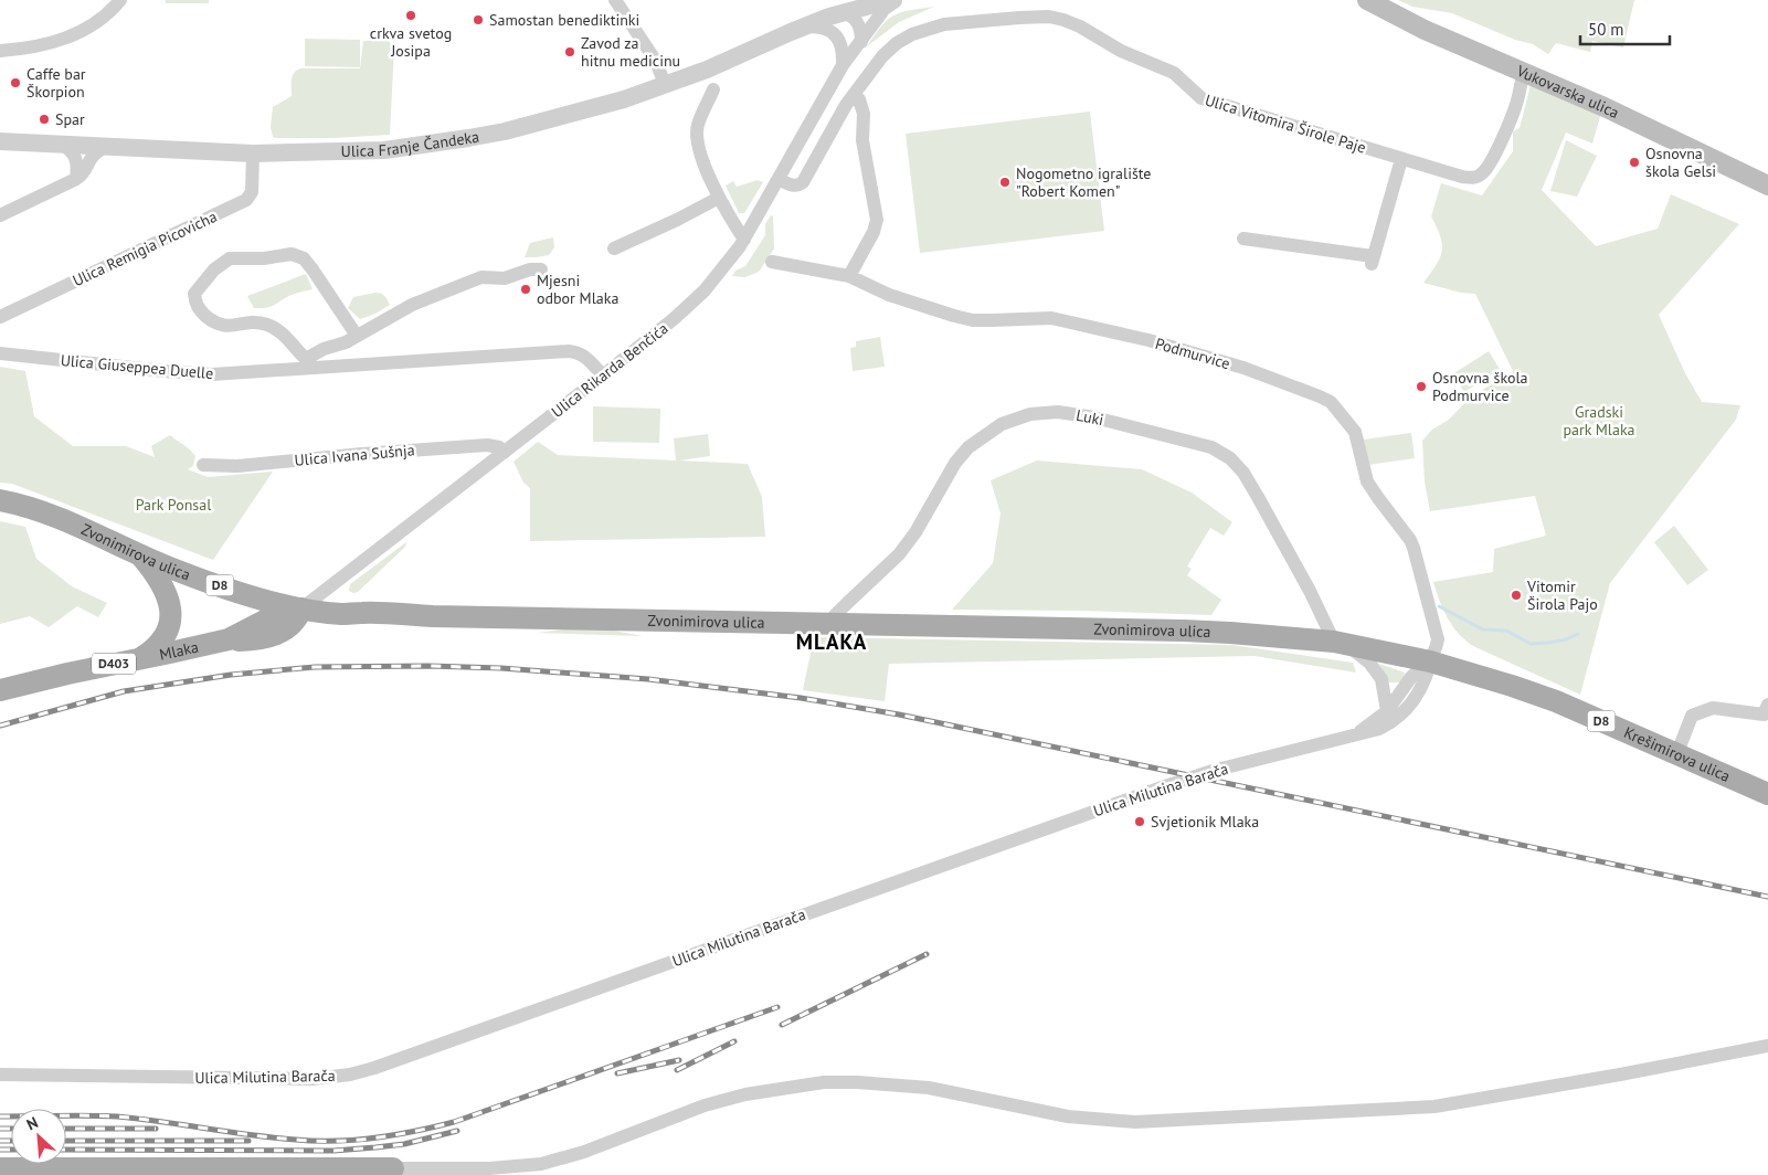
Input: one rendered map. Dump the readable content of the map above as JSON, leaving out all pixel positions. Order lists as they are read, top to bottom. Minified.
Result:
{"streets":{"main road":["Vukovarska ulica","Zvonimirova ulica","D8","Mlaka","D403","Krešimirova ulica"],"street":["Ulica Vitomira Širole Paje","Ulica Franje Čandeka","Ulica Remigia Picovicha","Podmurvice","Ulica Giuseppea Duelle","Ulica Rikarda Benčića","Luki","Ulica Ivana Sušnja","Ulica Milutina Barača"]},"crossings":[["Vukovarska ulica","Ulica Vitomira Širole Paje"],["Ulica Vitomira Širole Paje","Ulica Rikarda Benčića"],["Ulica Franje Čandeka","Ulica Remigia Picovicha"],["Podmurvice","Zvonimirova ulica"],["Podmurvice","Krešimirova ulica"],["Podmurvice","Ulica Milutina Barača"],["Ulica Giuseppea Duelle","Ulica Rikarda Benčića"],["Ulica Rikarda Benčića","Ulica Ivana Sušnja"],["Ulica Rikarda Benčića","Zvonimirova ulica"],["Ulica Rikarda Benčića","Mlaka"],["Luki","Zvonimirova ulica"],["Zvonimirova ulica","Mlaka"],["Zvonimirova ulica","Krešimirova ulica"],["Zvonimirova ulica","Ulica Milutina Barača"],["Krešimirova ulica","Ulica Milutina Barača"]],"districts":["MLAKA"],"parks":["Gradski park Mlaka","Park Ponsal"],"places":["crkva svetog Josipa","Samostan benediktinki","Zavod za hitnu medicinu","Caffe bar Škorpion","Spar","Osnovna škola Gelsi","Nogometno igralište \"Robert Komen\"","Mjesni odbor Mlaka","Osnovna škola Podmurvice","Vitomir Širola Pajo","Svjetionik Mlaka"],"scale_bar":"50 m","north":"top left"}
